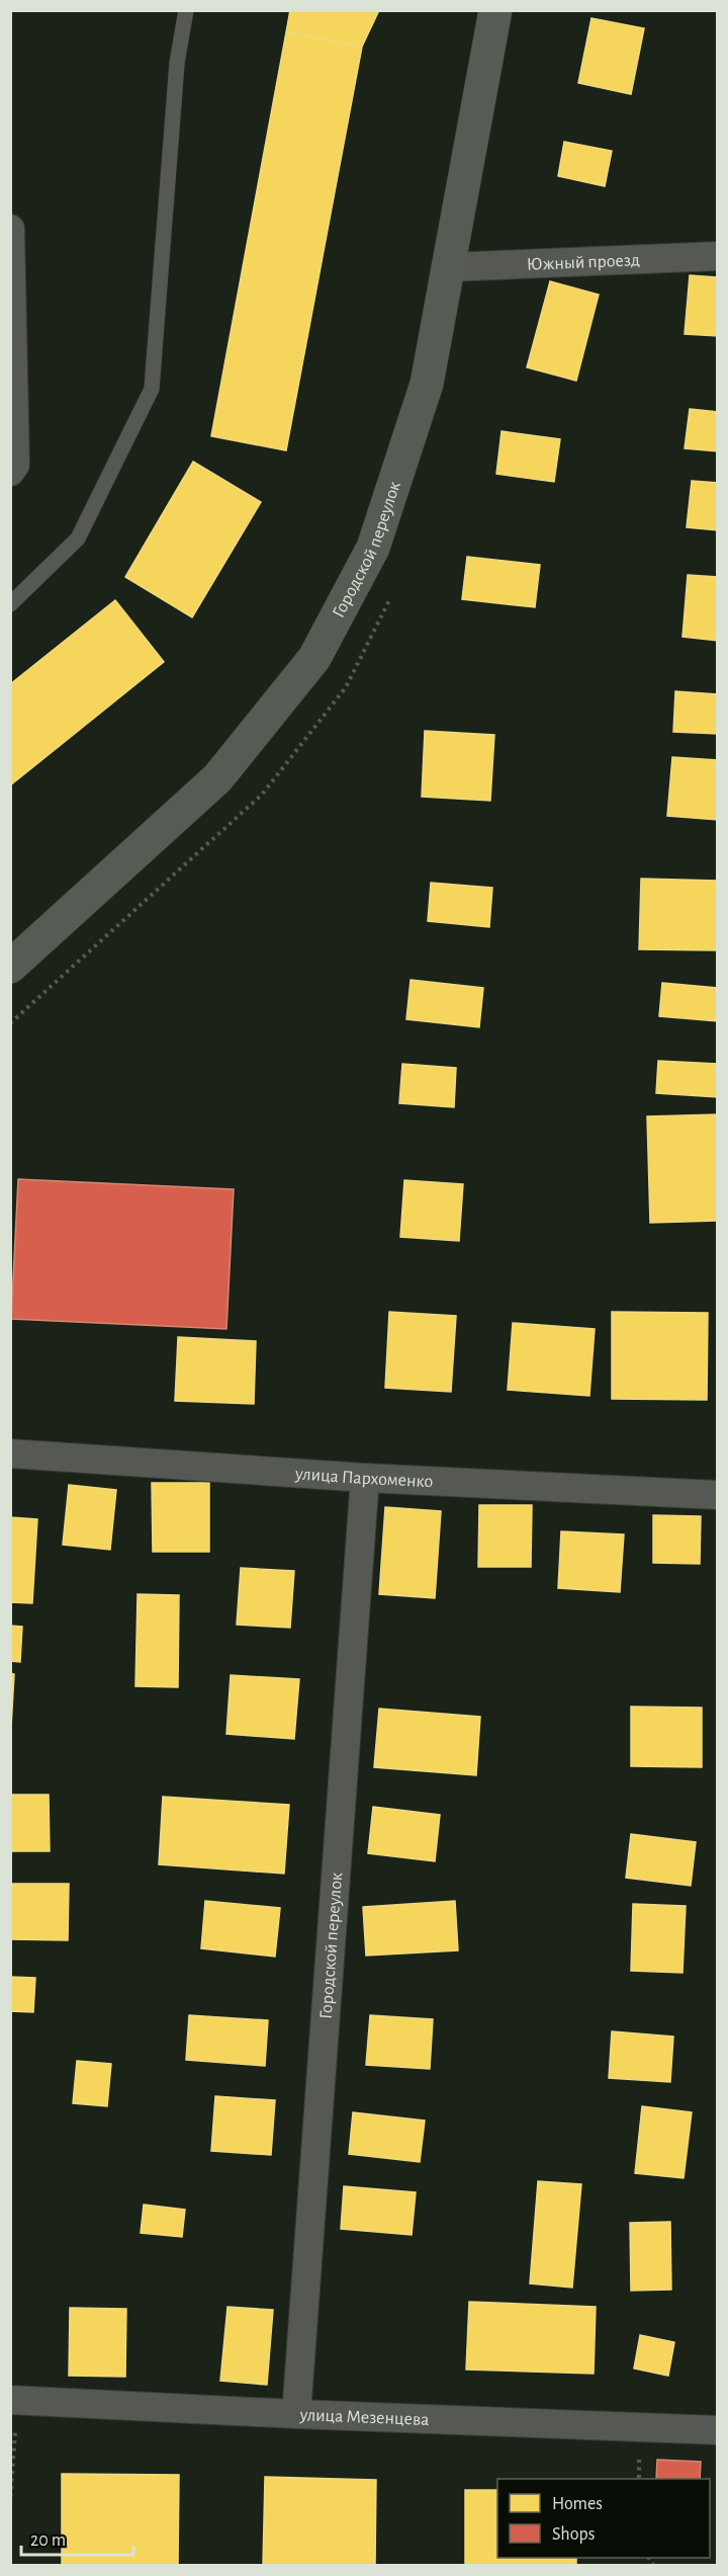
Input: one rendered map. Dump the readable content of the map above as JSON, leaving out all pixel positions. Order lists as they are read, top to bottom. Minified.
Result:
{"streets":{"main road":["Городской переулок"],"street":["Южный проезд","улица Пархоменко","улица Мезенцева"]},"crossings":[["Южный проезд","Городской переулок"],["Городской переулок","улица Пархоменко"],["Городской переулок","улица Мезенцева"]],"legend":["Homes","Shops"],"scale_bar":"20 m"}
